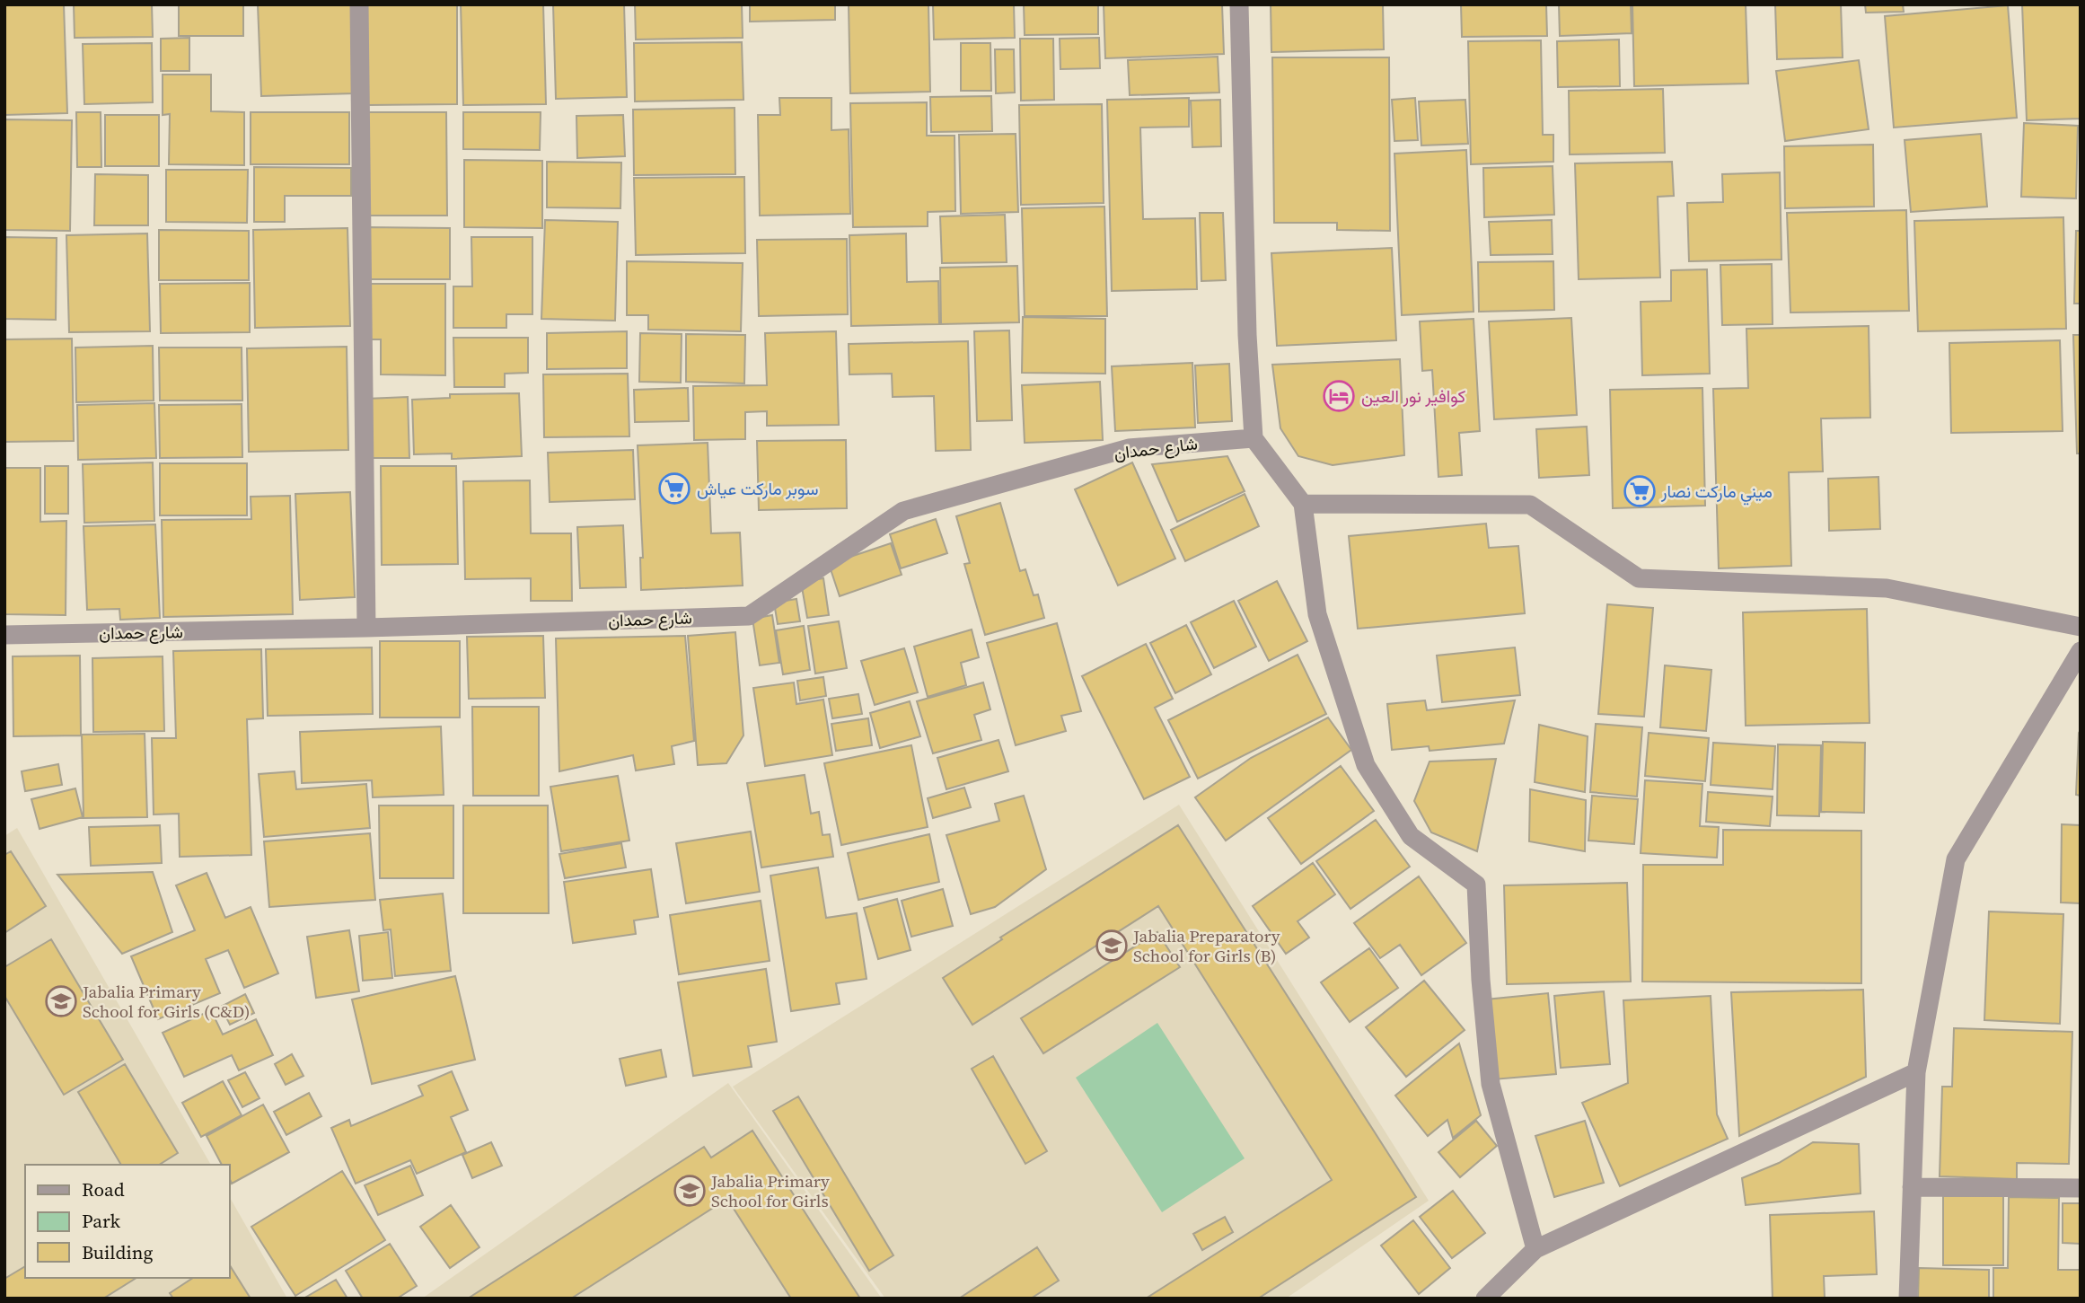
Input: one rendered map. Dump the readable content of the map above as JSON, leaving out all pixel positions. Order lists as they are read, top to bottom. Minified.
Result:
{"streets":{"street":["شارع حمدان"]},"places":{"hotel":["كوافير نور العين"],"supermarket":["سوبر ماركت عياش","ميني ماركت نصار"],"school or university":["Jabalia Preparatory School for Girls (B)","Jabalia Primary School for Girls (C&D)","Jabalia Primary School for Girls"]},"legend":["Road","Park","Building"]}
